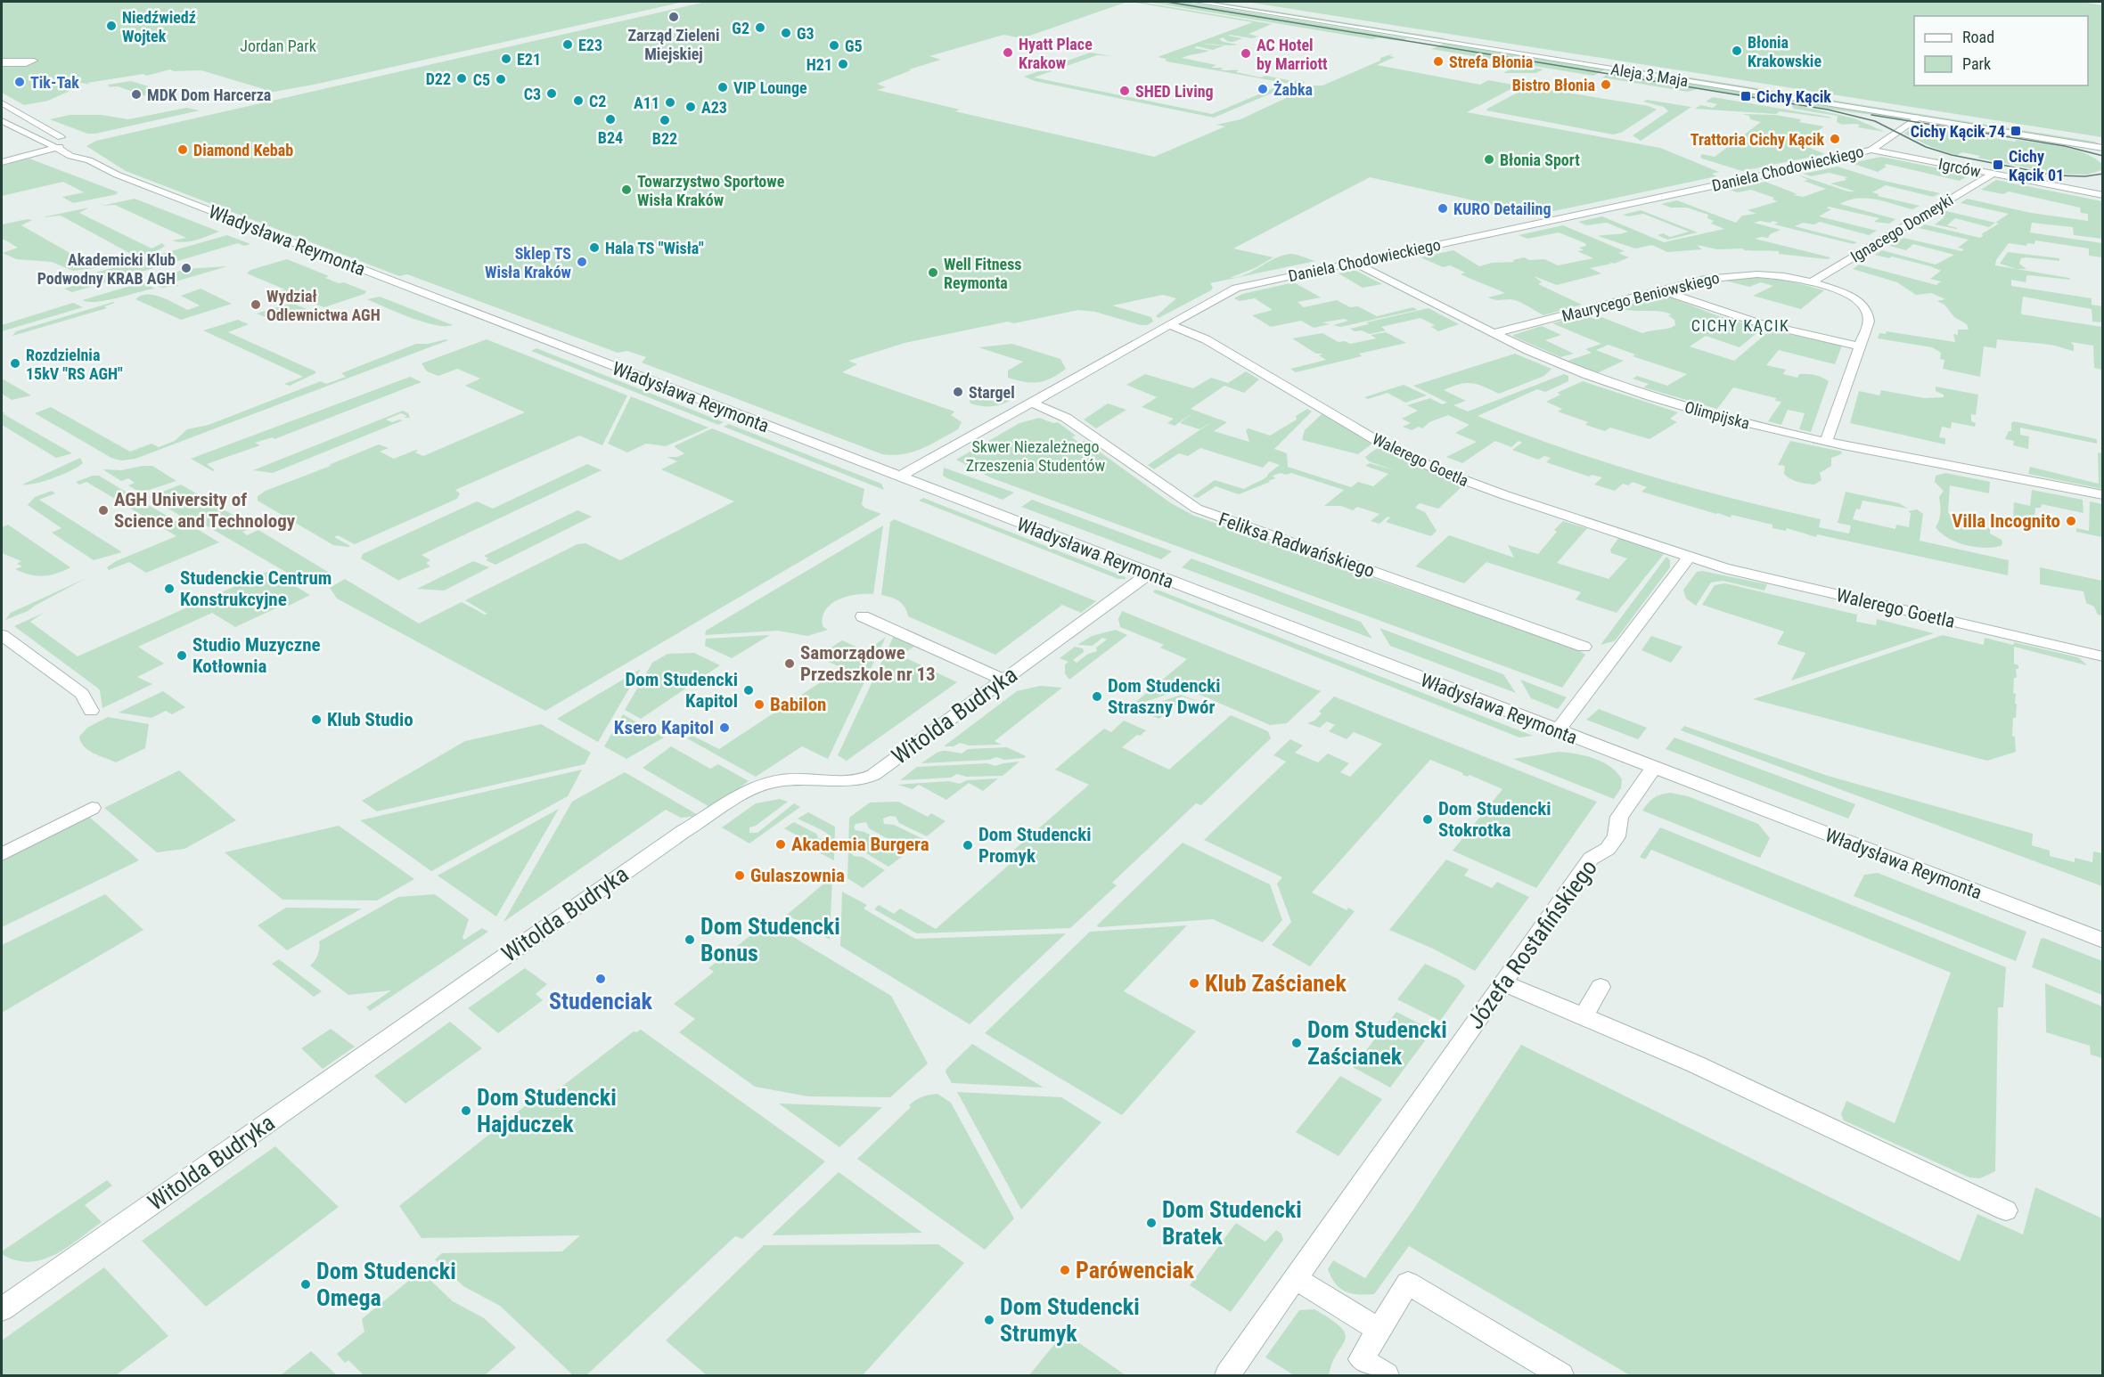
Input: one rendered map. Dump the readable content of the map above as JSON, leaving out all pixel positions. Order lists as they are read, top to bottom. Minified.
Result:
{"streets":{"street":["Aleja 3 Maja","Igrców","Daniela Chodowieckiego","Ignacego Domeyki","Władysława Reymonta","Maurycego Beniowskiego","Olimpijska","Walerego Goetla","Feliksa Radwańskiego","Witolda Budryka","Józefa Rostafińskiego"]},"crossings":[["Igrców","Daniela Chodowieckiego"],["Igrców","Ignacego Domeyki"],["Daniela Chodowieckiego","Władysława Reymonta"],["Daniela Chodowieckiego","Olimpijska"],["Daniela Chodowieckiego","Walerego Goetla"],["Daniela Chodowieckiego","Feliksa Radwańskiego"],["Ignacego Domeyki","Maurycego Beniowskiego"],["Władysława Reymonta","Witolda Budryka"],["Władysława Reymonta","Józefa Rostafińskiego"],["Maurycego Beniowskiego","Olimpijska"]],"districts":["CICHY KĄCIK"],"parks":["Jordan Park","Skwer Niezależnego Zrzeszenia Studentów"],"places":{"other":["Zarząd Zieleni Miejskiej","Niedźwiedź Wojtek","G2","G3","E23","G5","Błonia Krakowskie","Hyatt Place Krakow","AC Hotel by Marriott","E21","Strefa Błonia","H21","D22","C5","Tik-Tak","Bistro Błonia","VIP Lounge","Żabka","SHED Living","C3","MDK Dom Harcerza","C2","A11","A23","B24","B22","Trattoria Cichy Kącik","Diamond Kebab","Błonia Sport","Towarzystwo Sportowe Wisła Kraków","KURO Detailing","Hala TS \"Wisła\"","Sklep TS Wisła Kraków","Akademicki Klub Podwodny KRAB AGH","Well Fitness Reymonta","Wydział Odlewnictwa AGH","Rozdzielnia 15kV \"RS AGH\"","Stargel","AGH University of Science and Technology","Villa Incognito","Studenckie Centrum Konstrukcyjne","Studio Muzyczne Kotłownia","Samorządowe Przedszkole nr 13","Dom Studencki Kapitol","Dom Studencki Straszny Dwór","Babilon","Klub Studio","Ksero Kapitol","Dom Studencki Stokrotka","Akademia Burgera","Dom Studencki Promyk","Gulaszownia","Dom Studencki Bonus","Studenciak","Klub Zaścianek","Dom Studencki Zaścianek","Dom Studencki Hajduczek","Dom Studencki Bratek","Parówenciak","Dom Studencki Omega","Dom Studencki Strumyk"],"transit":["Cichy Kącik","Cichy Kącik 74","Cichy Kącik 01"]},"legend":["Road","Park"]}
